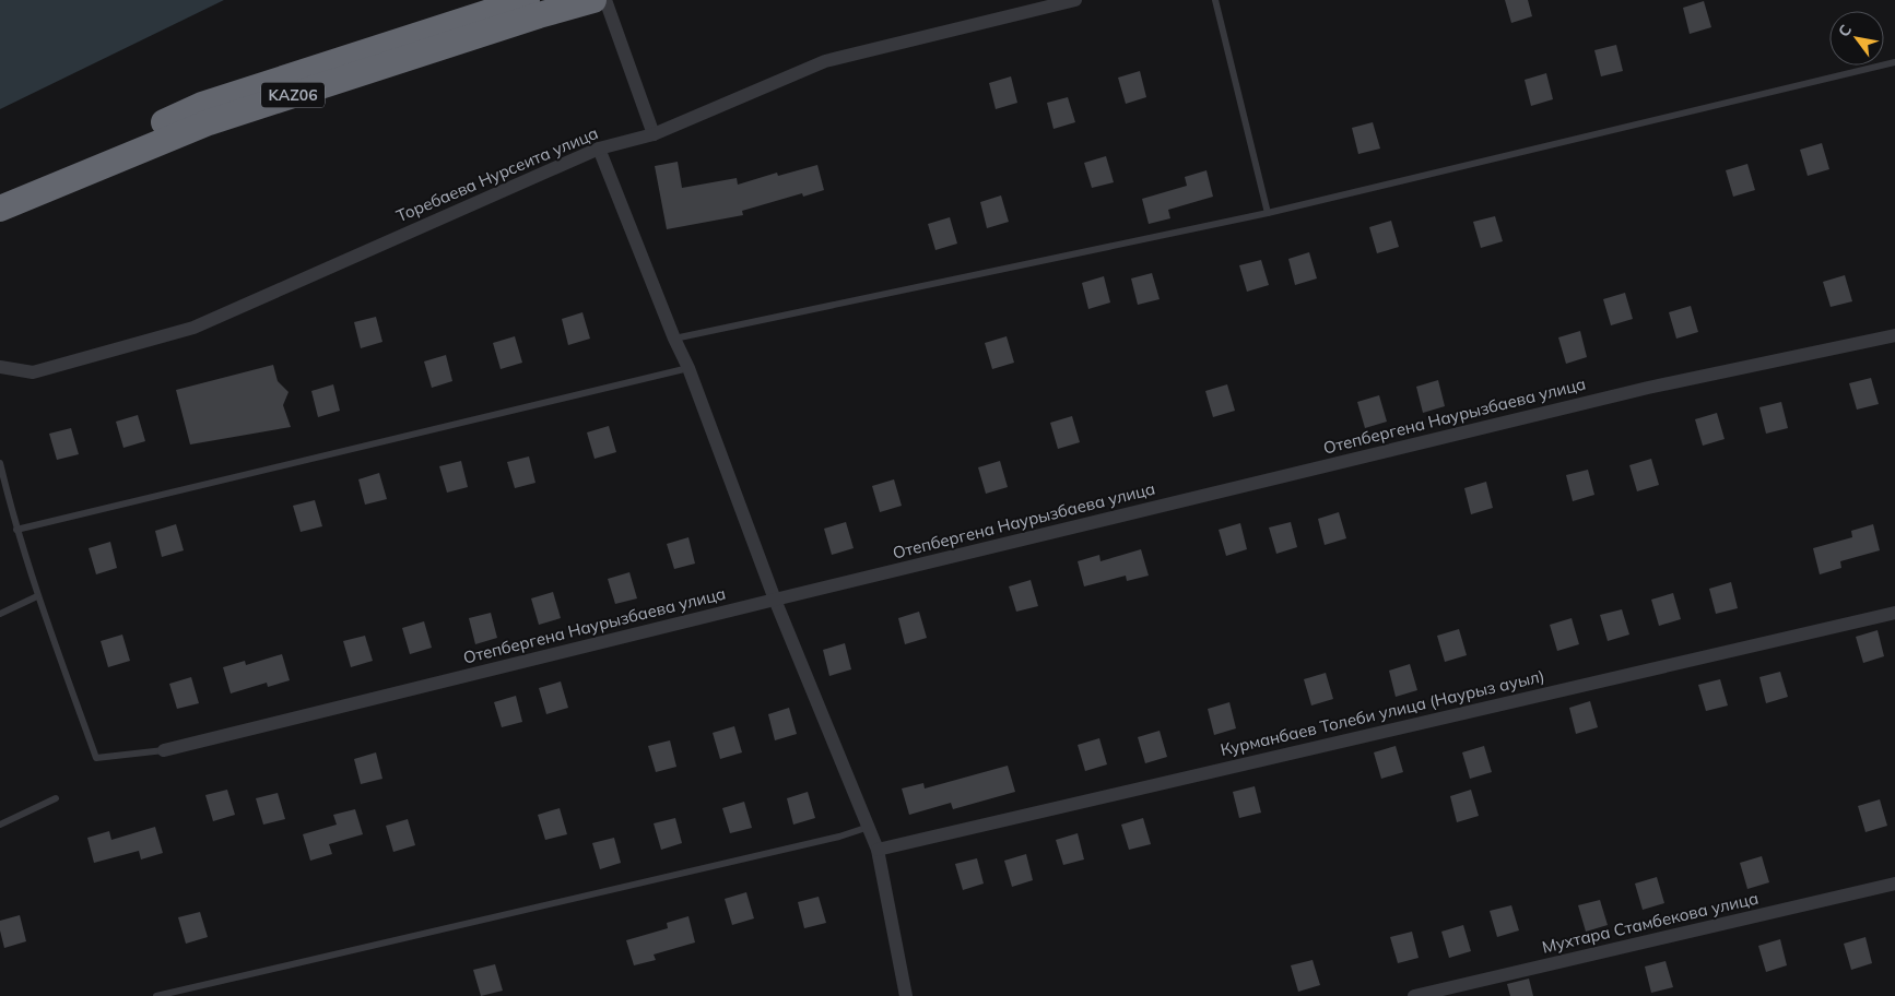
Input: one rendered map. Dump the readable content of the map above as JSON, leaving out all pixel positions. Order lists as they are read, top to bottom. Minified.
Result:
{"streets":{"highway":["KАZ06"],"street":["Торебаева Нурсеита улица","Отепбергена Наурызбаева улица","Курманбаев Толеби улица (Наурыз ауыл)","Мухтара Стамбекова улица"]},"north":"top left"}
